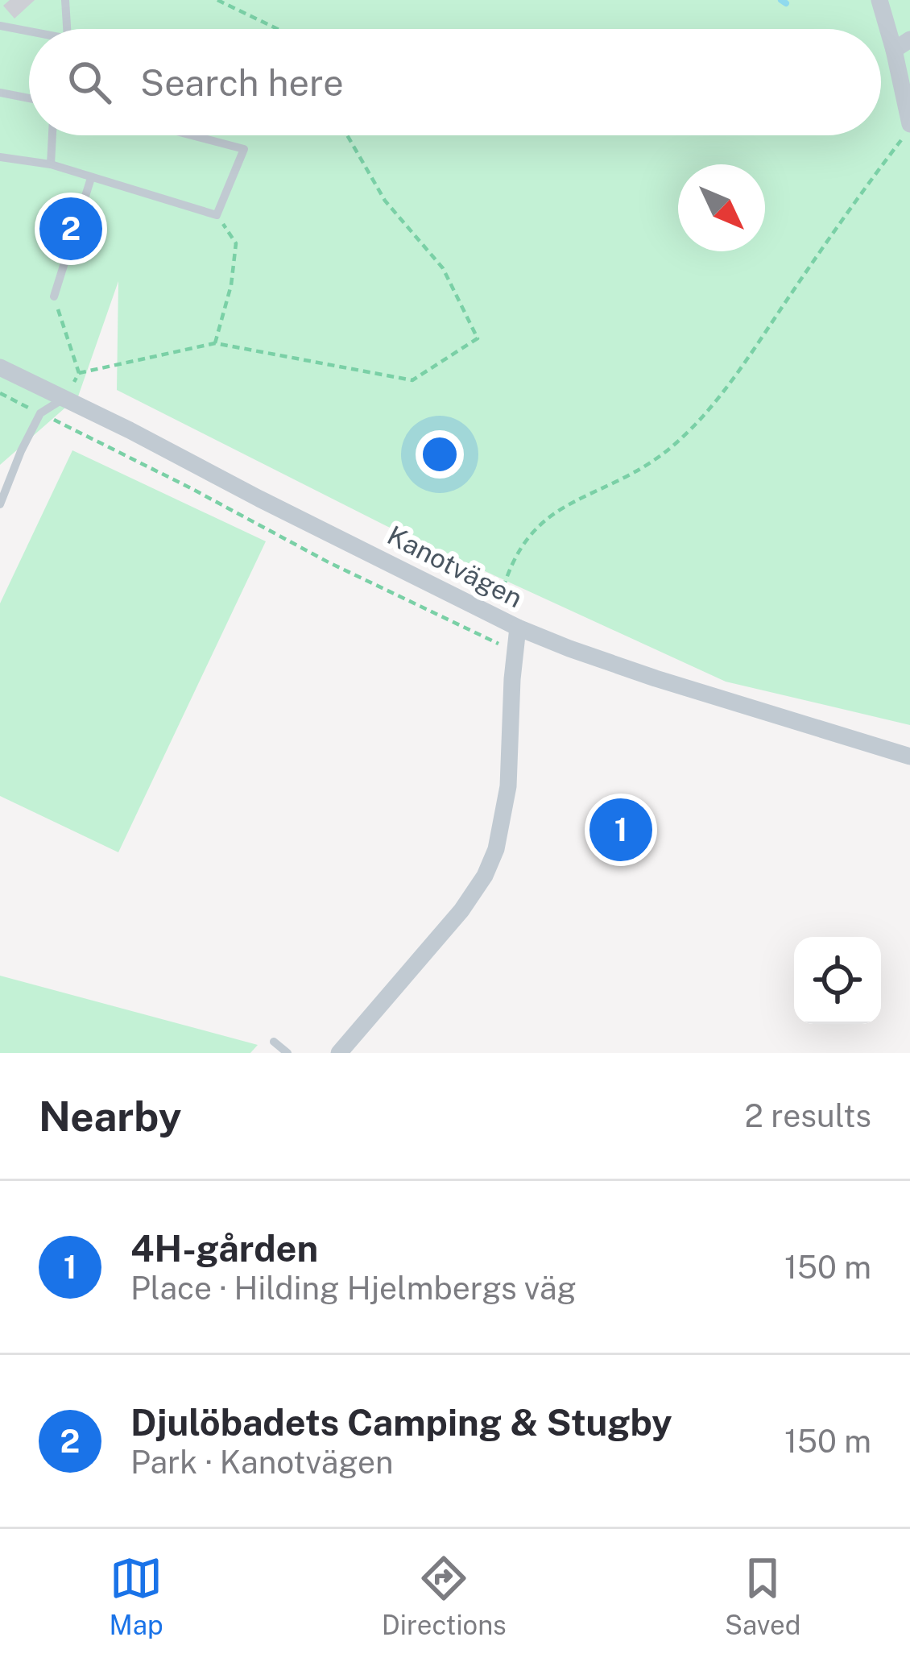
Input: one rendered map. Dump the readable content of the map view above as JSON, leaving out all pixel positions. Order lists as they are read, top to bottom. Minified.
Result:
{"streets":{"street":["Kanotvägen"]},"north":"bottom right","page":{"search":"Search here","pins":["2","1"],"heading":["Nearby","2 results"],"list":[{"mark":"1","name":"4H-gården","note":"Place · Hilding Hjelmbergs väg","value":"150 m"},{"mark":"2","name":"Djulöbadets Camping & Stugby","note":"Park · Kanotvägen","value":"150 m"}],"nav":["Map","Directions","Saved"]}}
